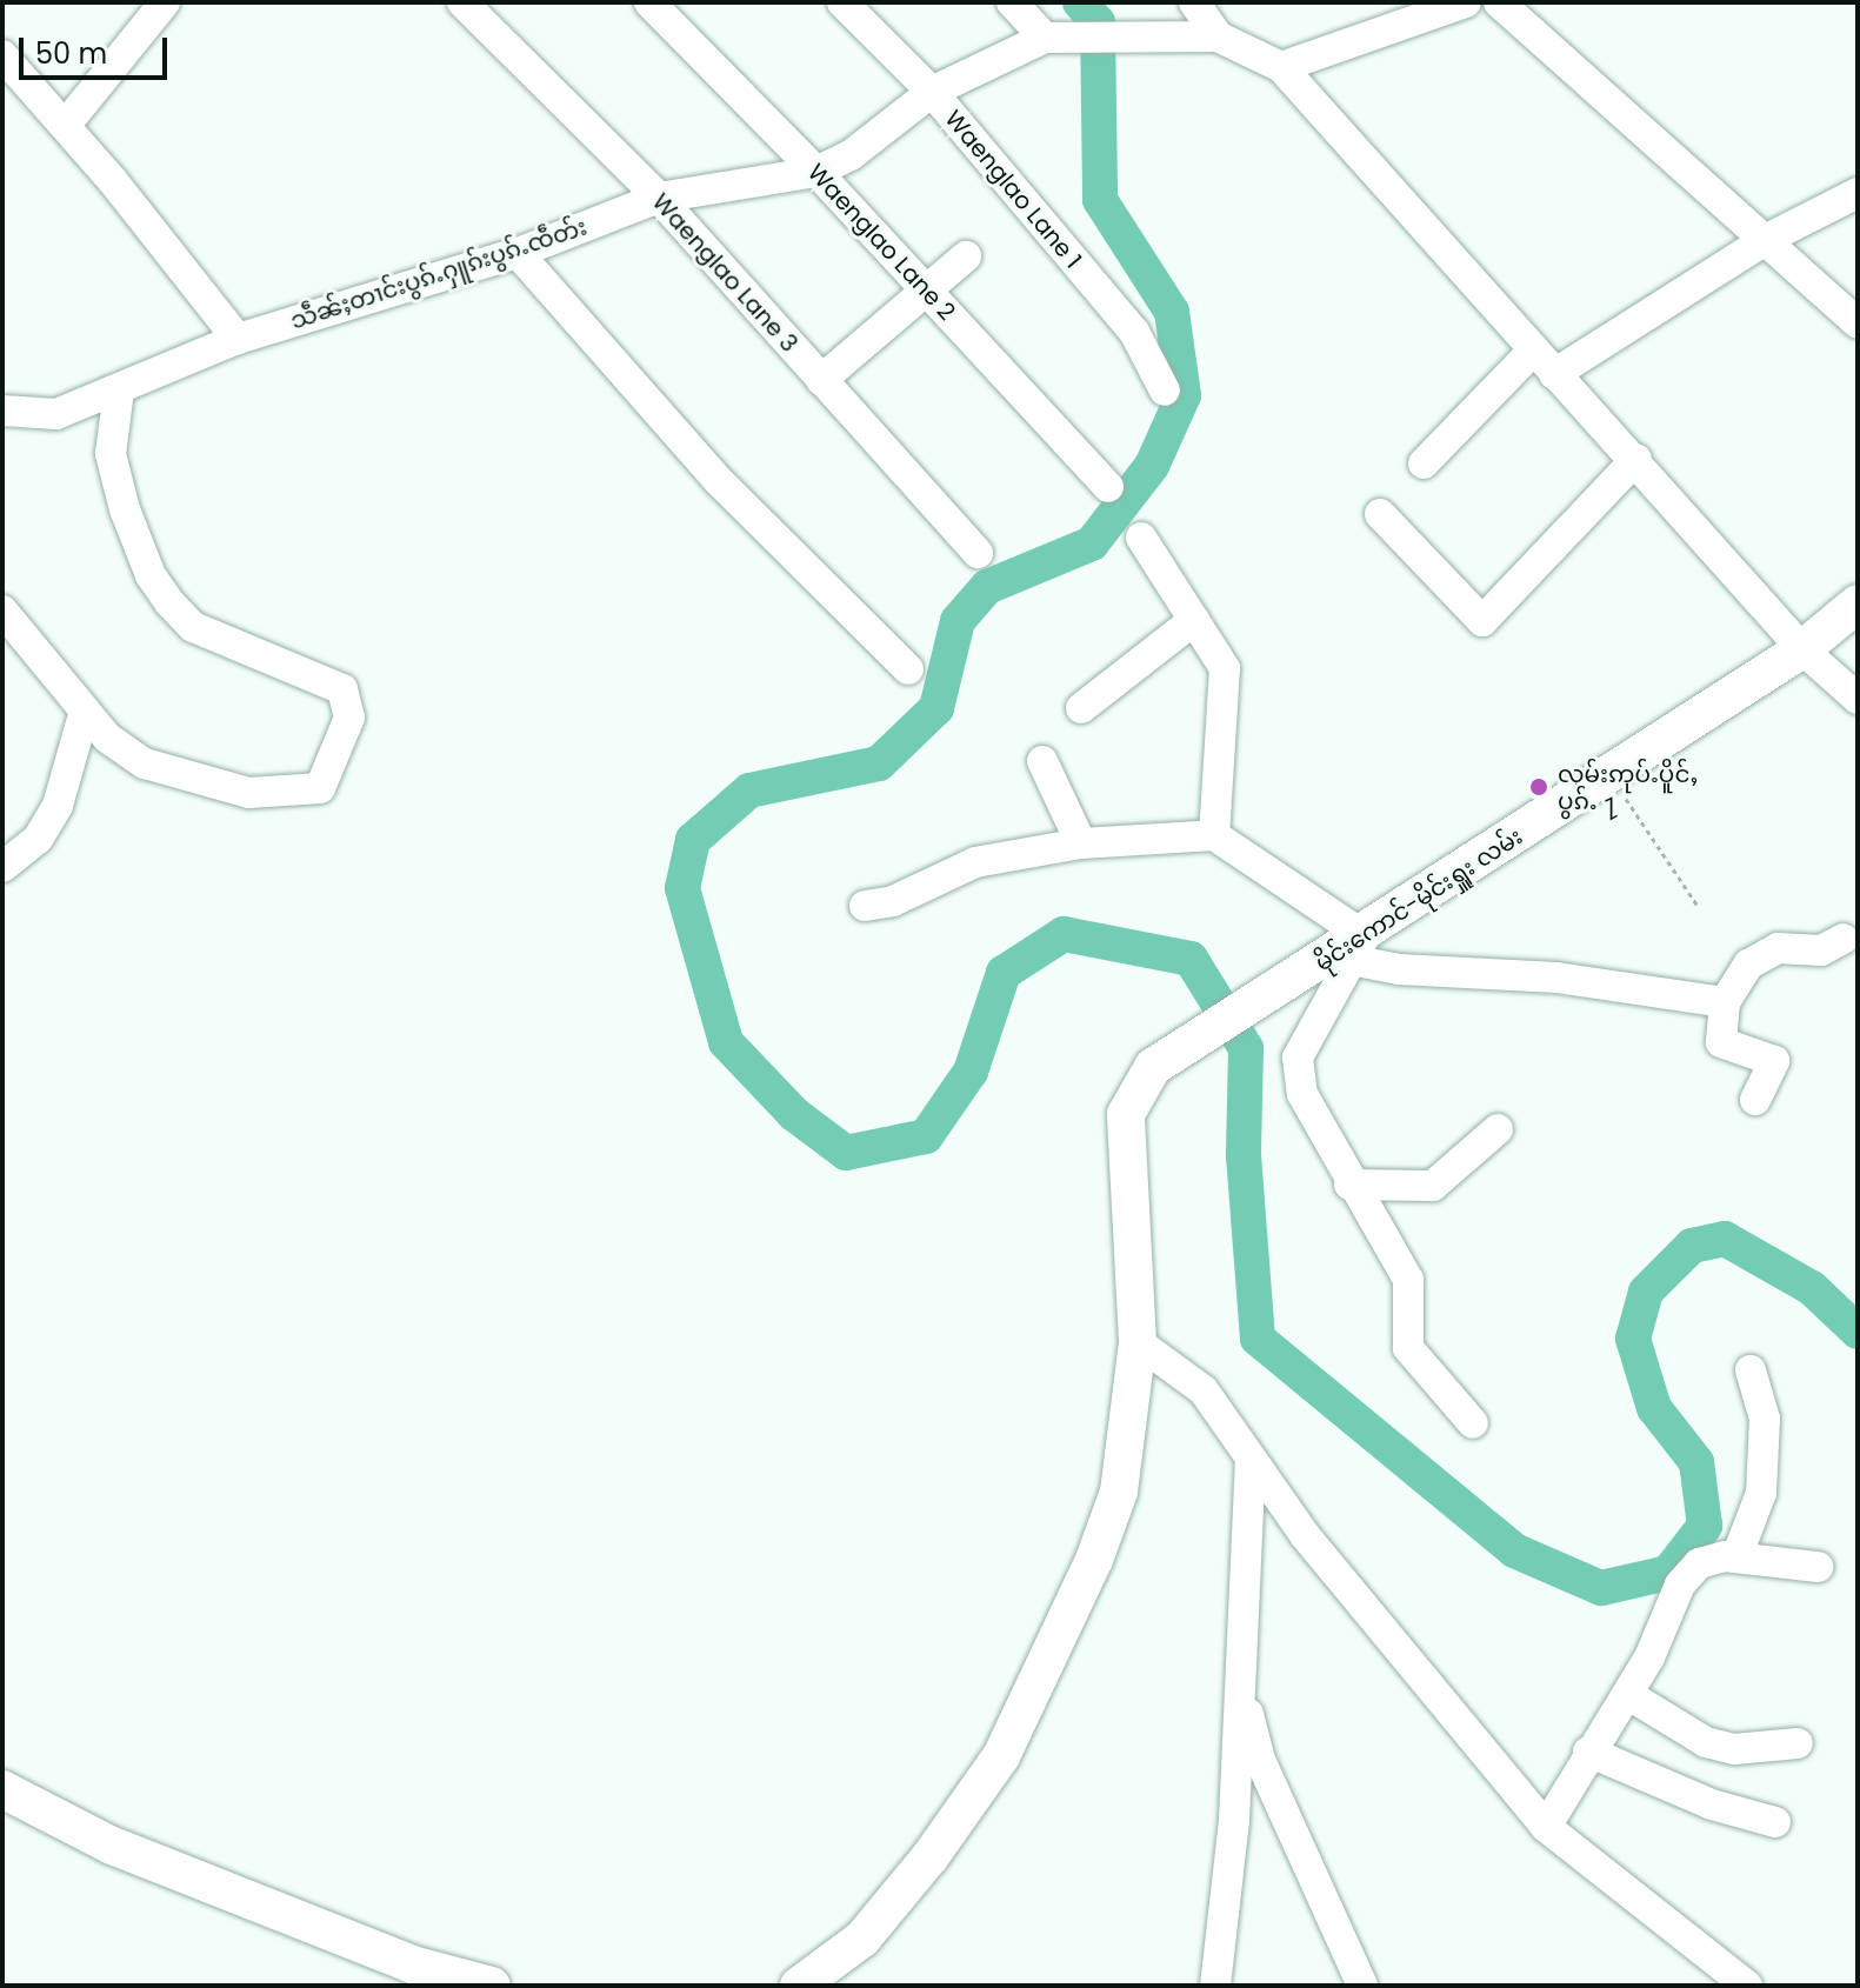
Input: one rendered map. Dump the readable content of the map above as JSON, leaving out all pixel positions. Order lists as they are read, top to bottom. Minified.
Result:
{"streets":{"main road":["မိုင်းကောင်-မိုင်းရှူး လမ်း"],"street":["Waenglao Lane 1","Waenglao Lane 2","Waenglao Lane 3","သဵၼ်ႈတၢင်းပွၵ်ႉႁူၵ်းပွၵ်ႉၸဵတ်း"]},"crossings":[["Waenglao Lane 1","သဵၼ်ႈတၢင်းပွၵ်ႉႁူၵ်းပွၵ်ႉၸဵတ်း"],["Waenglao Lane 2","သဵၼ်ႈတၢင်းပွၵ်ႉႁူၵ်းပွၵ်ႉၸဵတ်း"],["Waenglao Lane 3","သဵၼ်ႈတၢင်းပွၵ်ႉႁူၵ်းပွၵ်ႉၸဵတ်း"]],"places":["လုမ်းဢုပ်ႉပိူင်ႇ ပွၵ်ႉ ႑"],"scale_bar":"50 m"}
